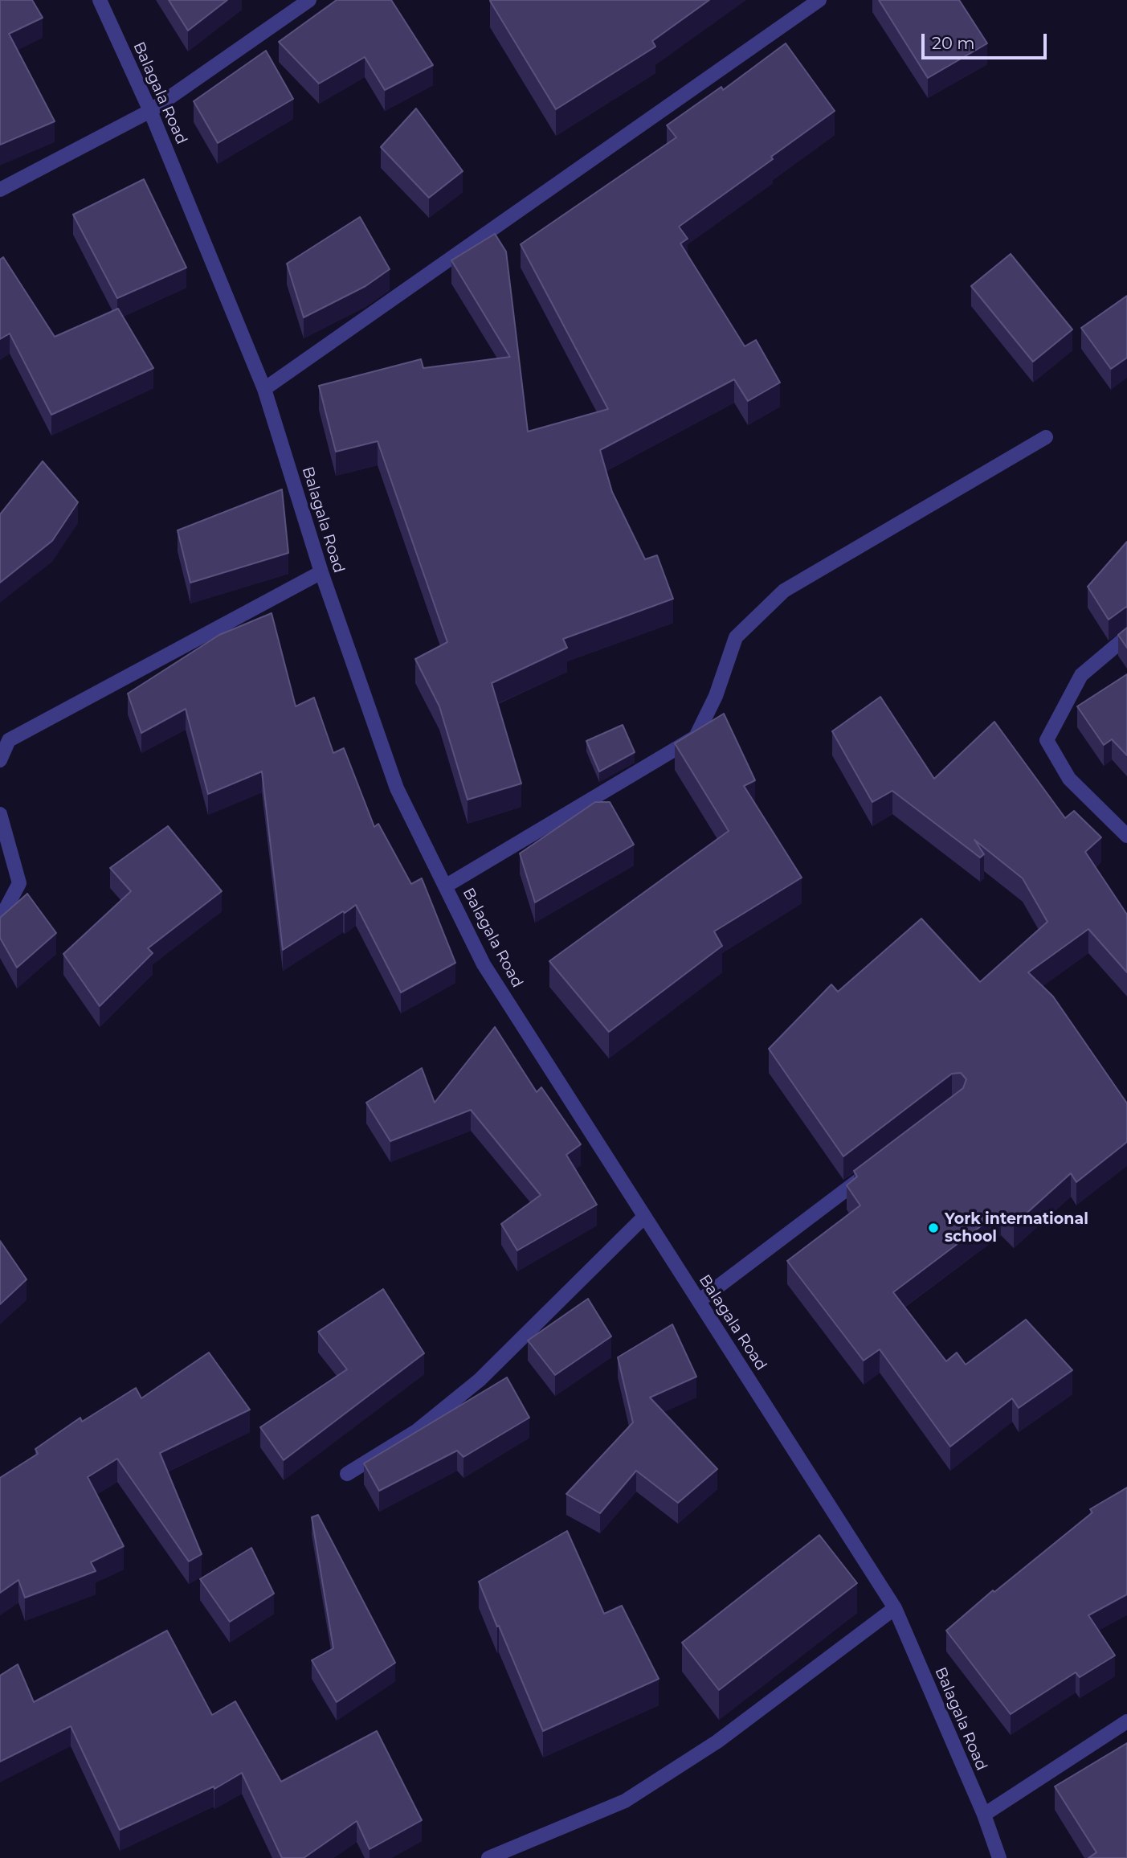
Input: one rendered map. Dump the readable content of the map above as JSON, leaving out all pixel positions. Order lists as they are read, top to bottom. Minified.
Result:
{"streets":{"street":["Balagala Road"]},"places":["York international school"],"scale_bar":"20 m"}
